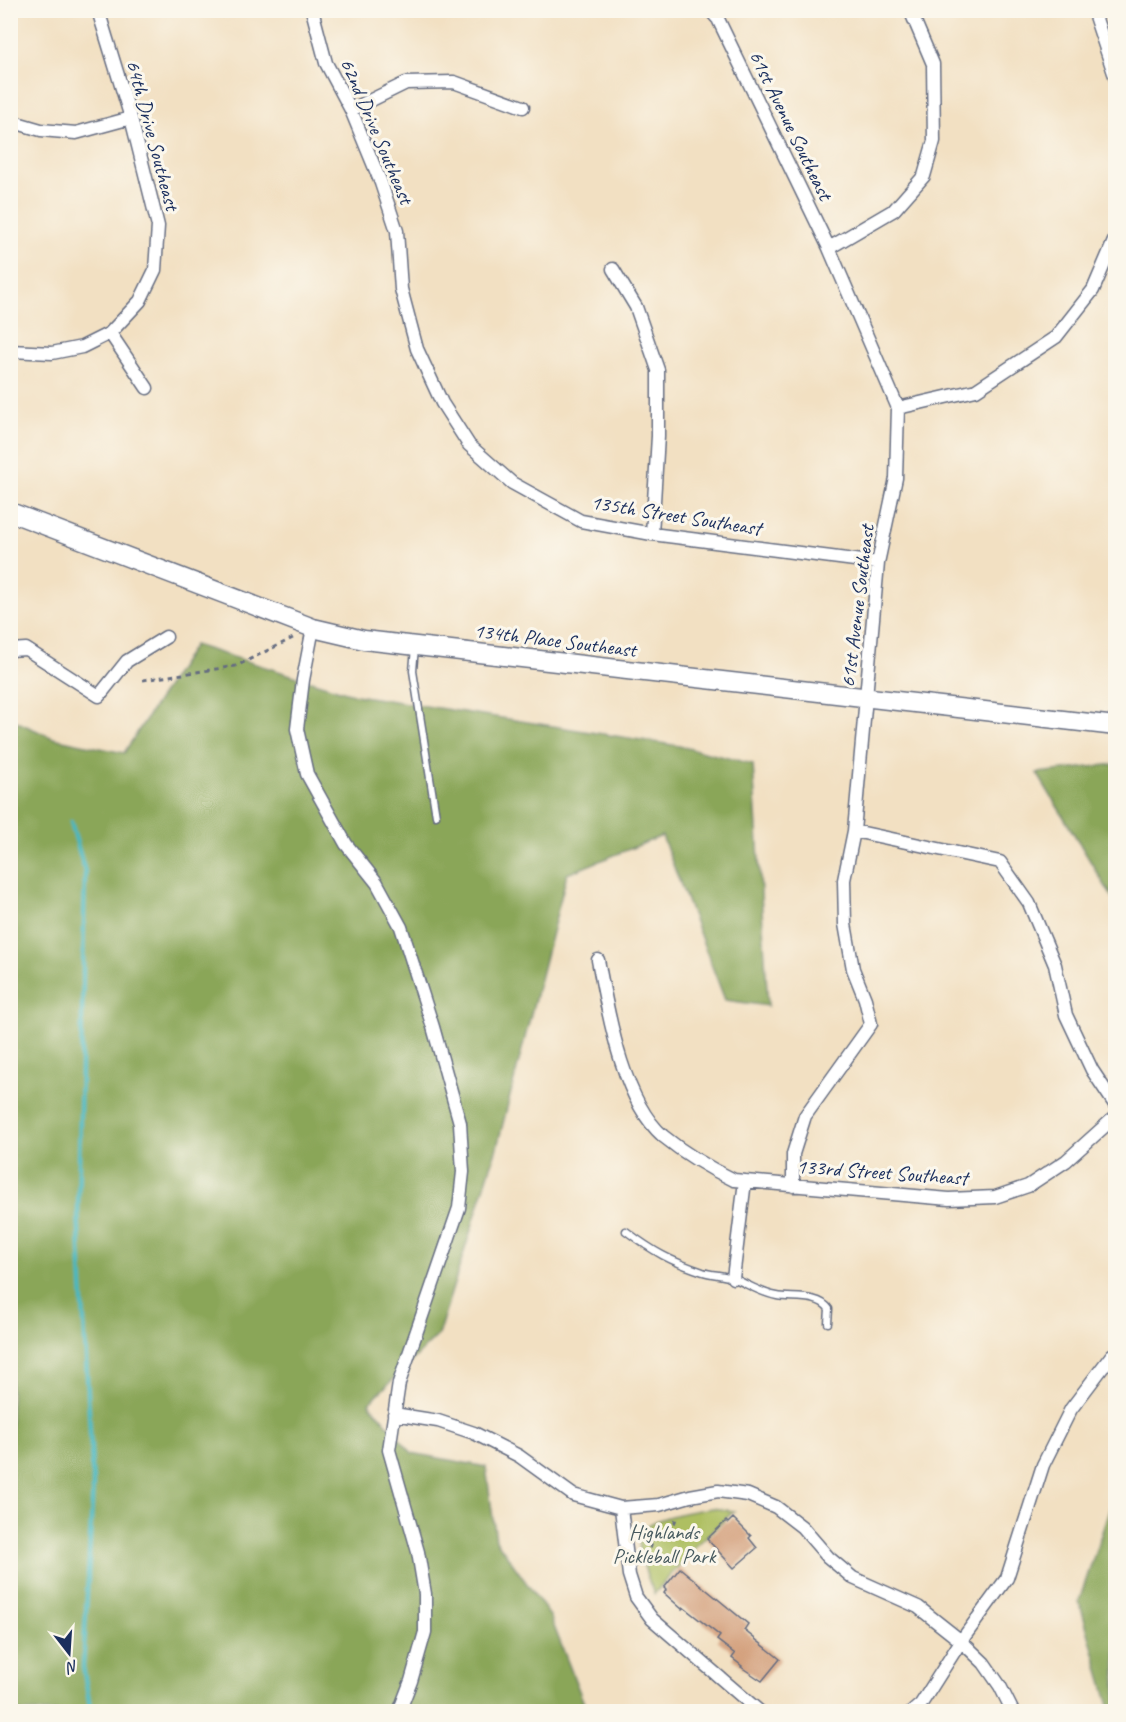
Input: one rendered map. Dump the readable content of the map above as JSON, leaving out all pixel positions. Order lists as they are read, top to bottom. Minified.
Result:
{"streets":{"main road":["134th Place Southeast"],"street":["61st Avenue Southeast","62nd Drive Southeast","64th Drive Southeast","135th Street Southeast","133rd Street Southeast"]},"crossings":[["61st Avenue Southeast","135th Street Southeast"],["61st Avenue Southeast","134th Place Southeast"],["61st Avenue Southeast","133rd Street Southeast"],["62nd Drive Southeast","135th Street Southeast"]],"parks":["Highlands Pickleball Park"],"north":"bottom"}
